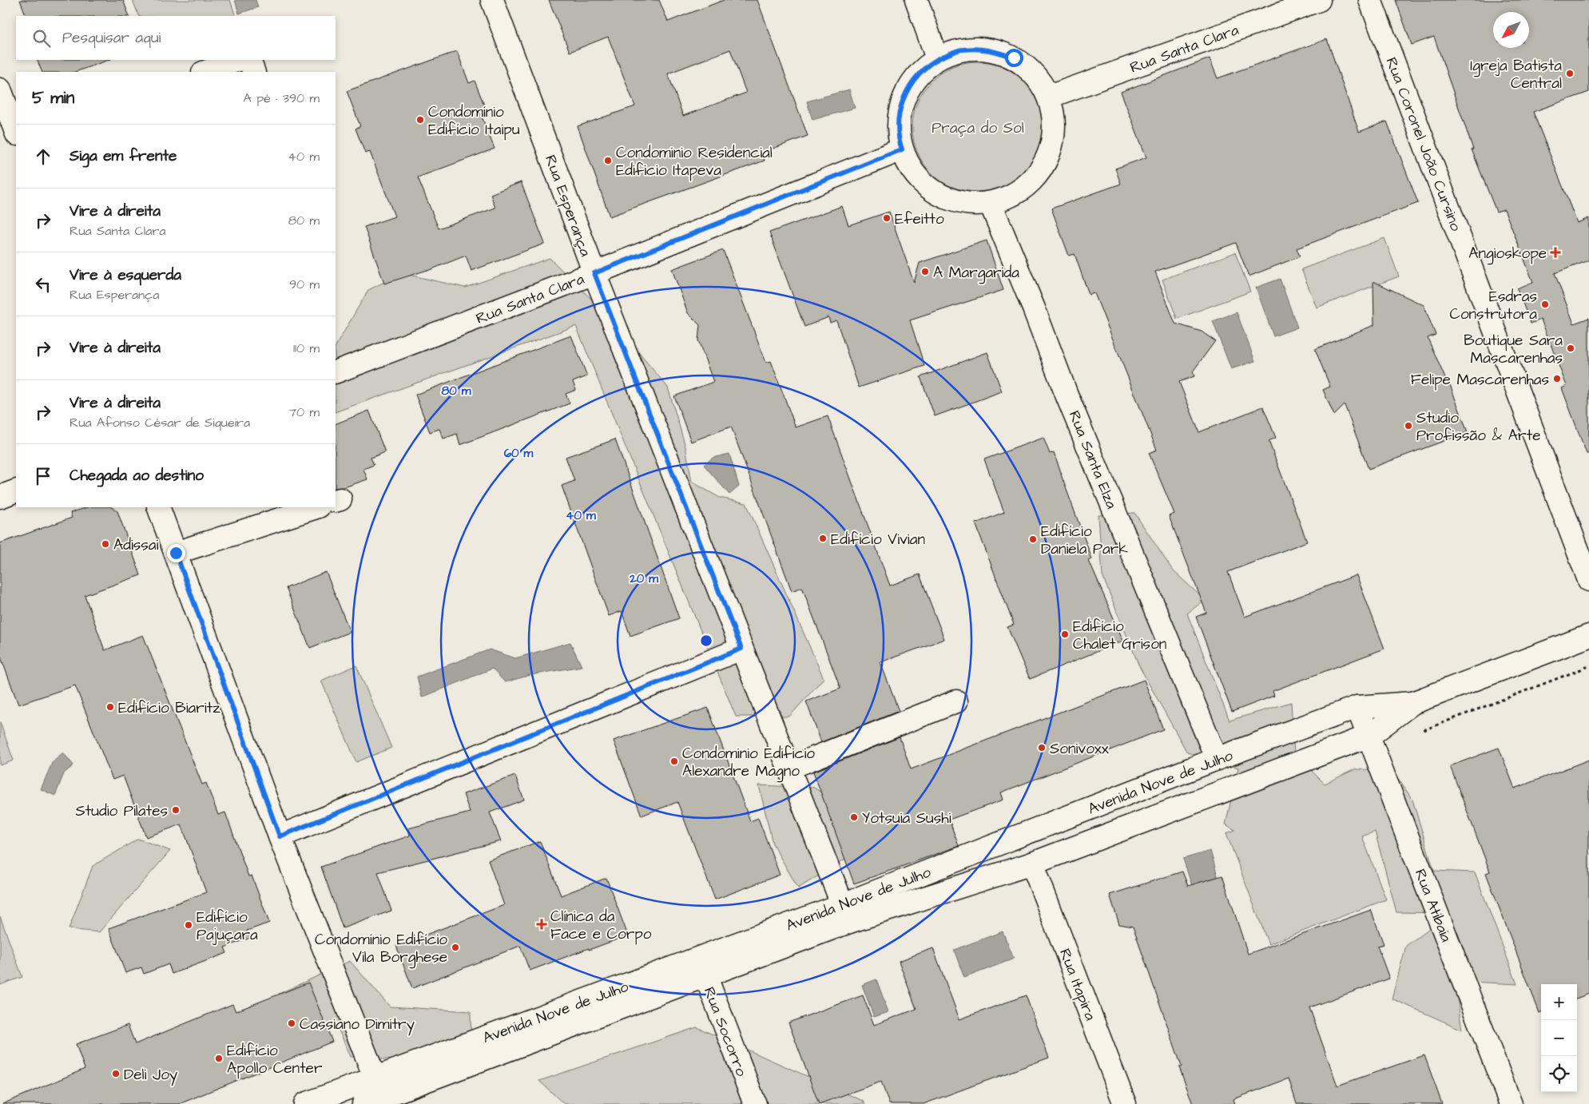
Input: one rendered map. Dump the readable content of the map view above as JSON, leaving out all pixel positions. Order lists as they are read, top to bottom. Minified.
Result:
{"streets":{"street":["Rua Santa Clara","Rua Coronel João Cursino","Rua Esperança","Rua Santa Elza","Avenida Nove de Julho","Rua Atibaia","Rua Itapira","Rua Socorro"]},"crossings":[["Rua Santa Clara","Rua Esperança"],["Rua Esperança","Avenida Nove de Julho"],["Rua Santa Elza","Avenida Nove de Julho"],["Avenida Nove de Julho","Rua Atibaia"],["Avenida Nove de Julho","Rua Itapira"],["Avenida Nove de Julho","Rua Socorro"]],"parks":["Praça do Sol"],"places":{"other":["Igreja Batista Central","Condomínio Edifício Itaipu","Condominio Residencial Edificio Itapeva","Efeitto","A Margarida","Esdras Construtora","Boutique Sara Mascarenhas","Felipe Mascarenhas","Studio Profissão & Arte","Edifício Vivian","Edifício Daniela Park","Adissai","Edifício Chalet Grison","Edifício Biaritz","Sonivoxx","Condominio Edificio Alexandre Magno","Studio Pilates","Yotsuia Sushi","Edifício Pajuçara","Condomínio Edifício Vila Borghese","Cassiano Dimitry","Edifício Apollo Center","Deli Joy"],"health":["Angioskope","Clínica da Face e Corpo"]},"north":"bottom left","page":{"search":"Pesquisar aqui","heading":["5 min","A pé · 390 m"],"list":[["Siga em frente","40 m"],["Vire à direita","Rua Santa Clara","80 m"],["Vire à esquerda","Rua Esperança","90 m"],["Vire à direita","110 m"],["Vire à direita","Rua Afonso César de Siqueira","70 m"],"Chegada ao destino"],"map_buttons":["+","−"]},"rings":["80 m","60 m","40 m","20 m"]}
